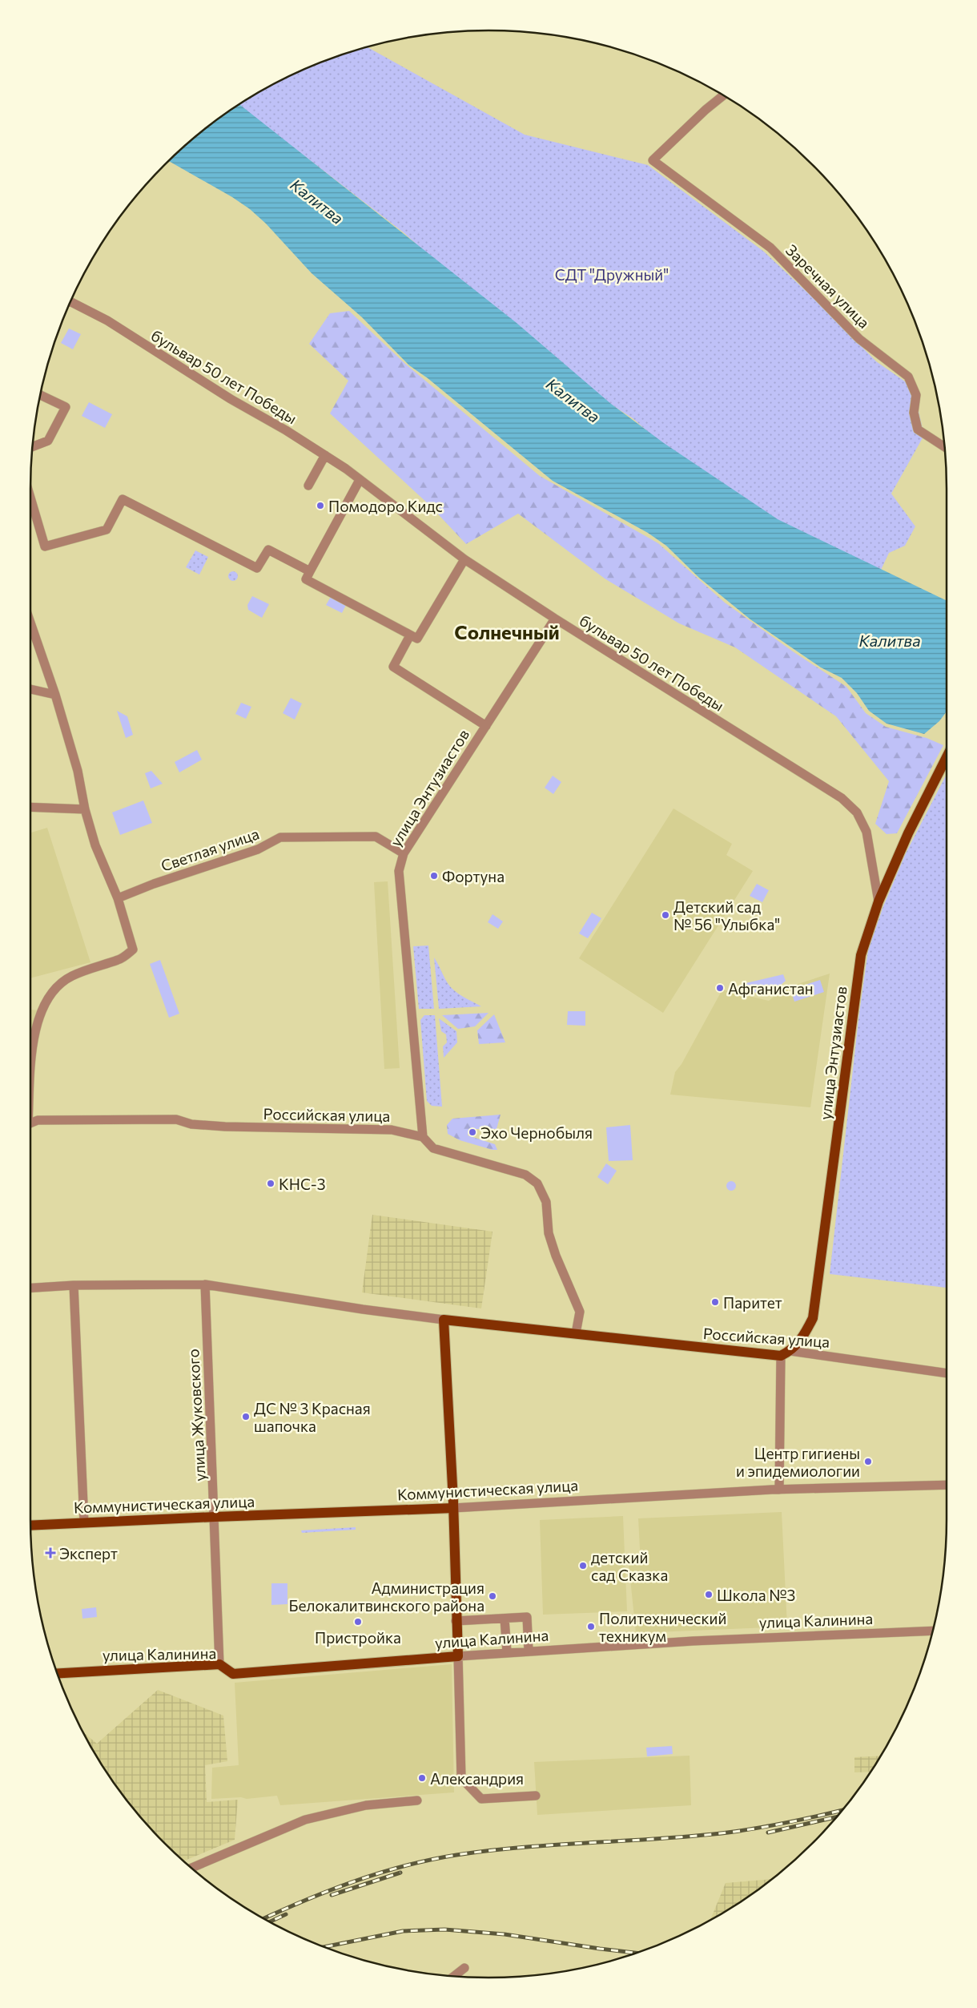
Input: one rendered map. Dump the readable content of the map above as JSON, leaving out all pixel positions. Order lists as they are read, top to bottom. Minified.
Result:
{"streets":{"main road":["улица Энтузиастов","Российская улица","Коммунистическая улица","улица Калинина"],"street":["Заречная улица","бульвар 50 лет Победы","Светлая улица","улица Жуковского"]},"crossings":[["бульвар 50 лет Победы","улица Энтузиастов"],["улица Энтузиастов","Светлая улица"],["улица Энтузиастов","Российская улица"],["Российская улица","улица Жуковского"],["улица Жуковского","Коммунистическая улица"],["улица Жуковского","улица Калинина"]],"districts":["Солнечный"],"water":["Калитва"],"parks":["СДТ \"Дружный\""],"places":{"other":["Помодоро Кидс","Фортуна","Детский сад № 56 \"Улыбка\"","Афганистан","Эхо Чернобыля","КНС-3","Паритет","ДС № 3 Красная шапочка","Центр гигиены и эпидемиологии","детский сад Сказка","Школа №3","Администрация Белокалитвинского района","Пристройка","Политехнический техникум","Александрия"],"health":["Эксперт"]}}
